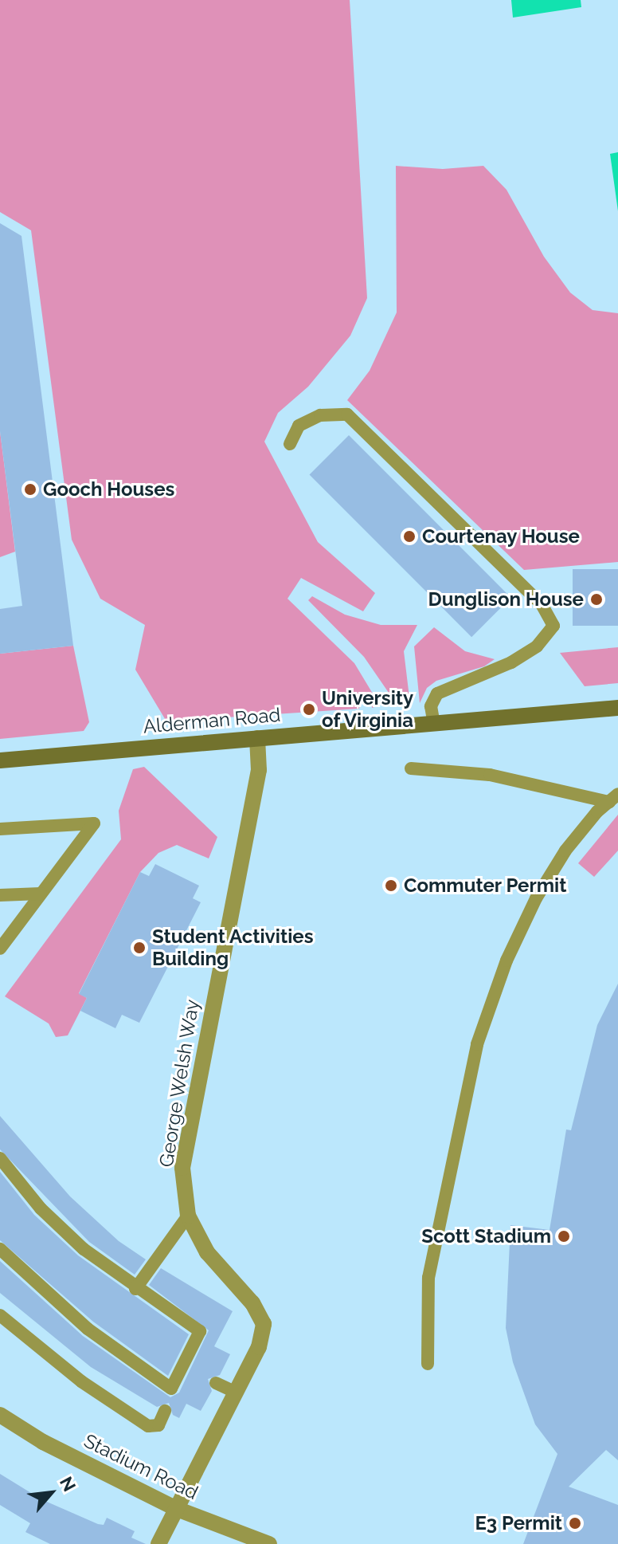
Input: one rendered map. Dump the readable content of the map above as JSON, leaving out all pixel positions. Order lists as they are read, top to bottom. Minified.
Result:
{"streets":{"main road":["Alderman Road"],"street":["George Welsh Way","Stadium Road"]},"crossings":[["Alderman Road","George Welsh Way"],["George Welsh Way","Stadium Road"]],"places":["Gooch Houses","Courtenay House","Dunglison House","University of Virginia","Commuter Permit","Student Activities Building","Scott Stadium","E3 Permit"],"north":"top right"}
